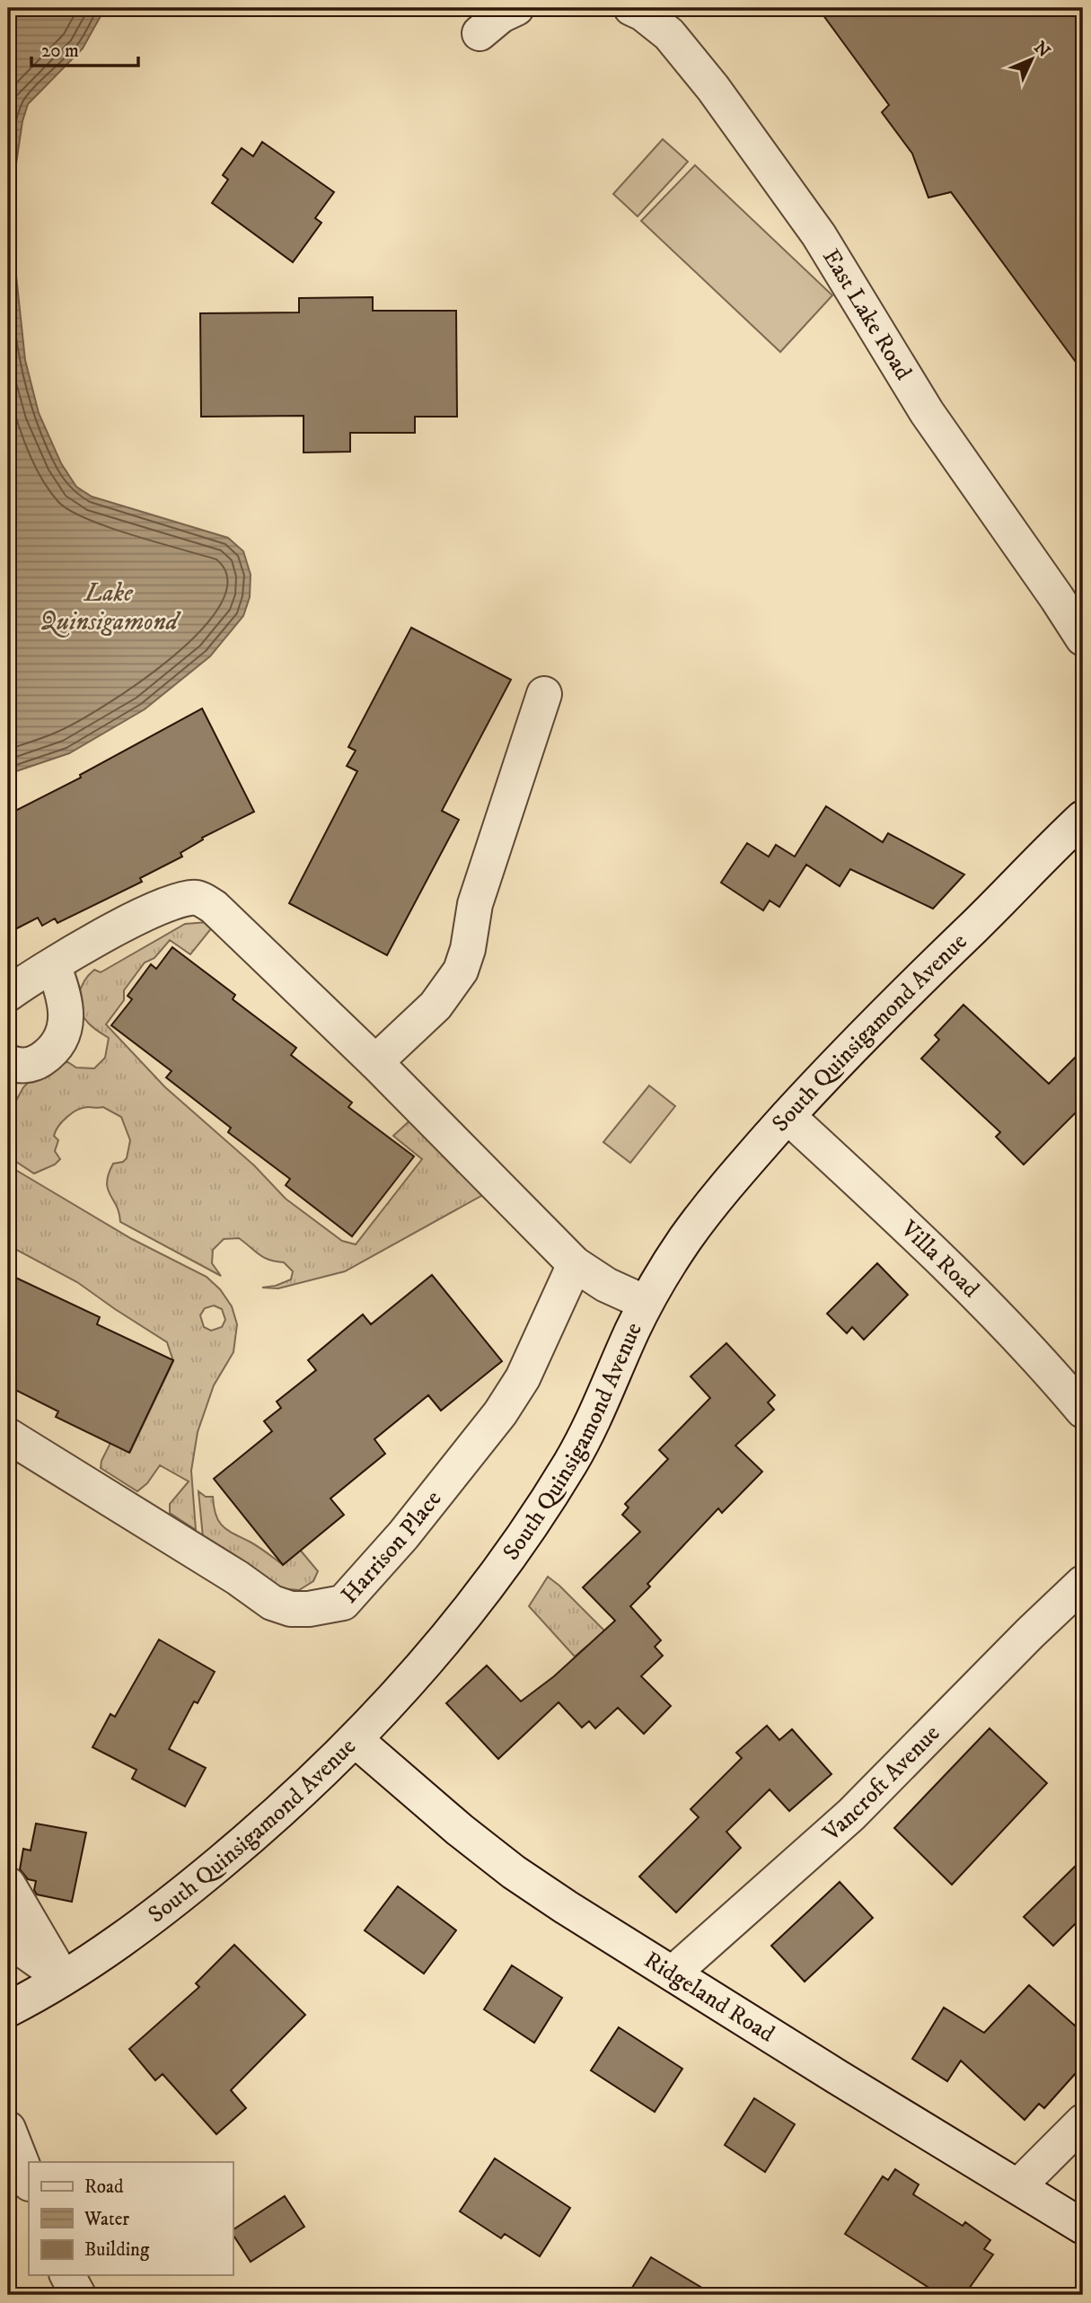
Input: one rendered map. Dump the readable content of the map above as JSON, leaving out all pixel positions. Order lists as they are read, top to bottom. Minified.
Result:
{"streets":{"street":["East Lake Road","South Quinsigamond Avenue","Villa Road","Harrison Place","Vancroft Avenue","Ridgeland Road"]},"crossings":[["South Quinsigamond Avenue","Villa Road"],["South Quinsigamond Avenue","Ridgeland Road"],["Vancroft Avenue","Ridgeland Road"]],"water":["Lake Quinsigamond"],"legend":["Road","Water","Building"],"scale_bar":"20 m","north":"top right"}
